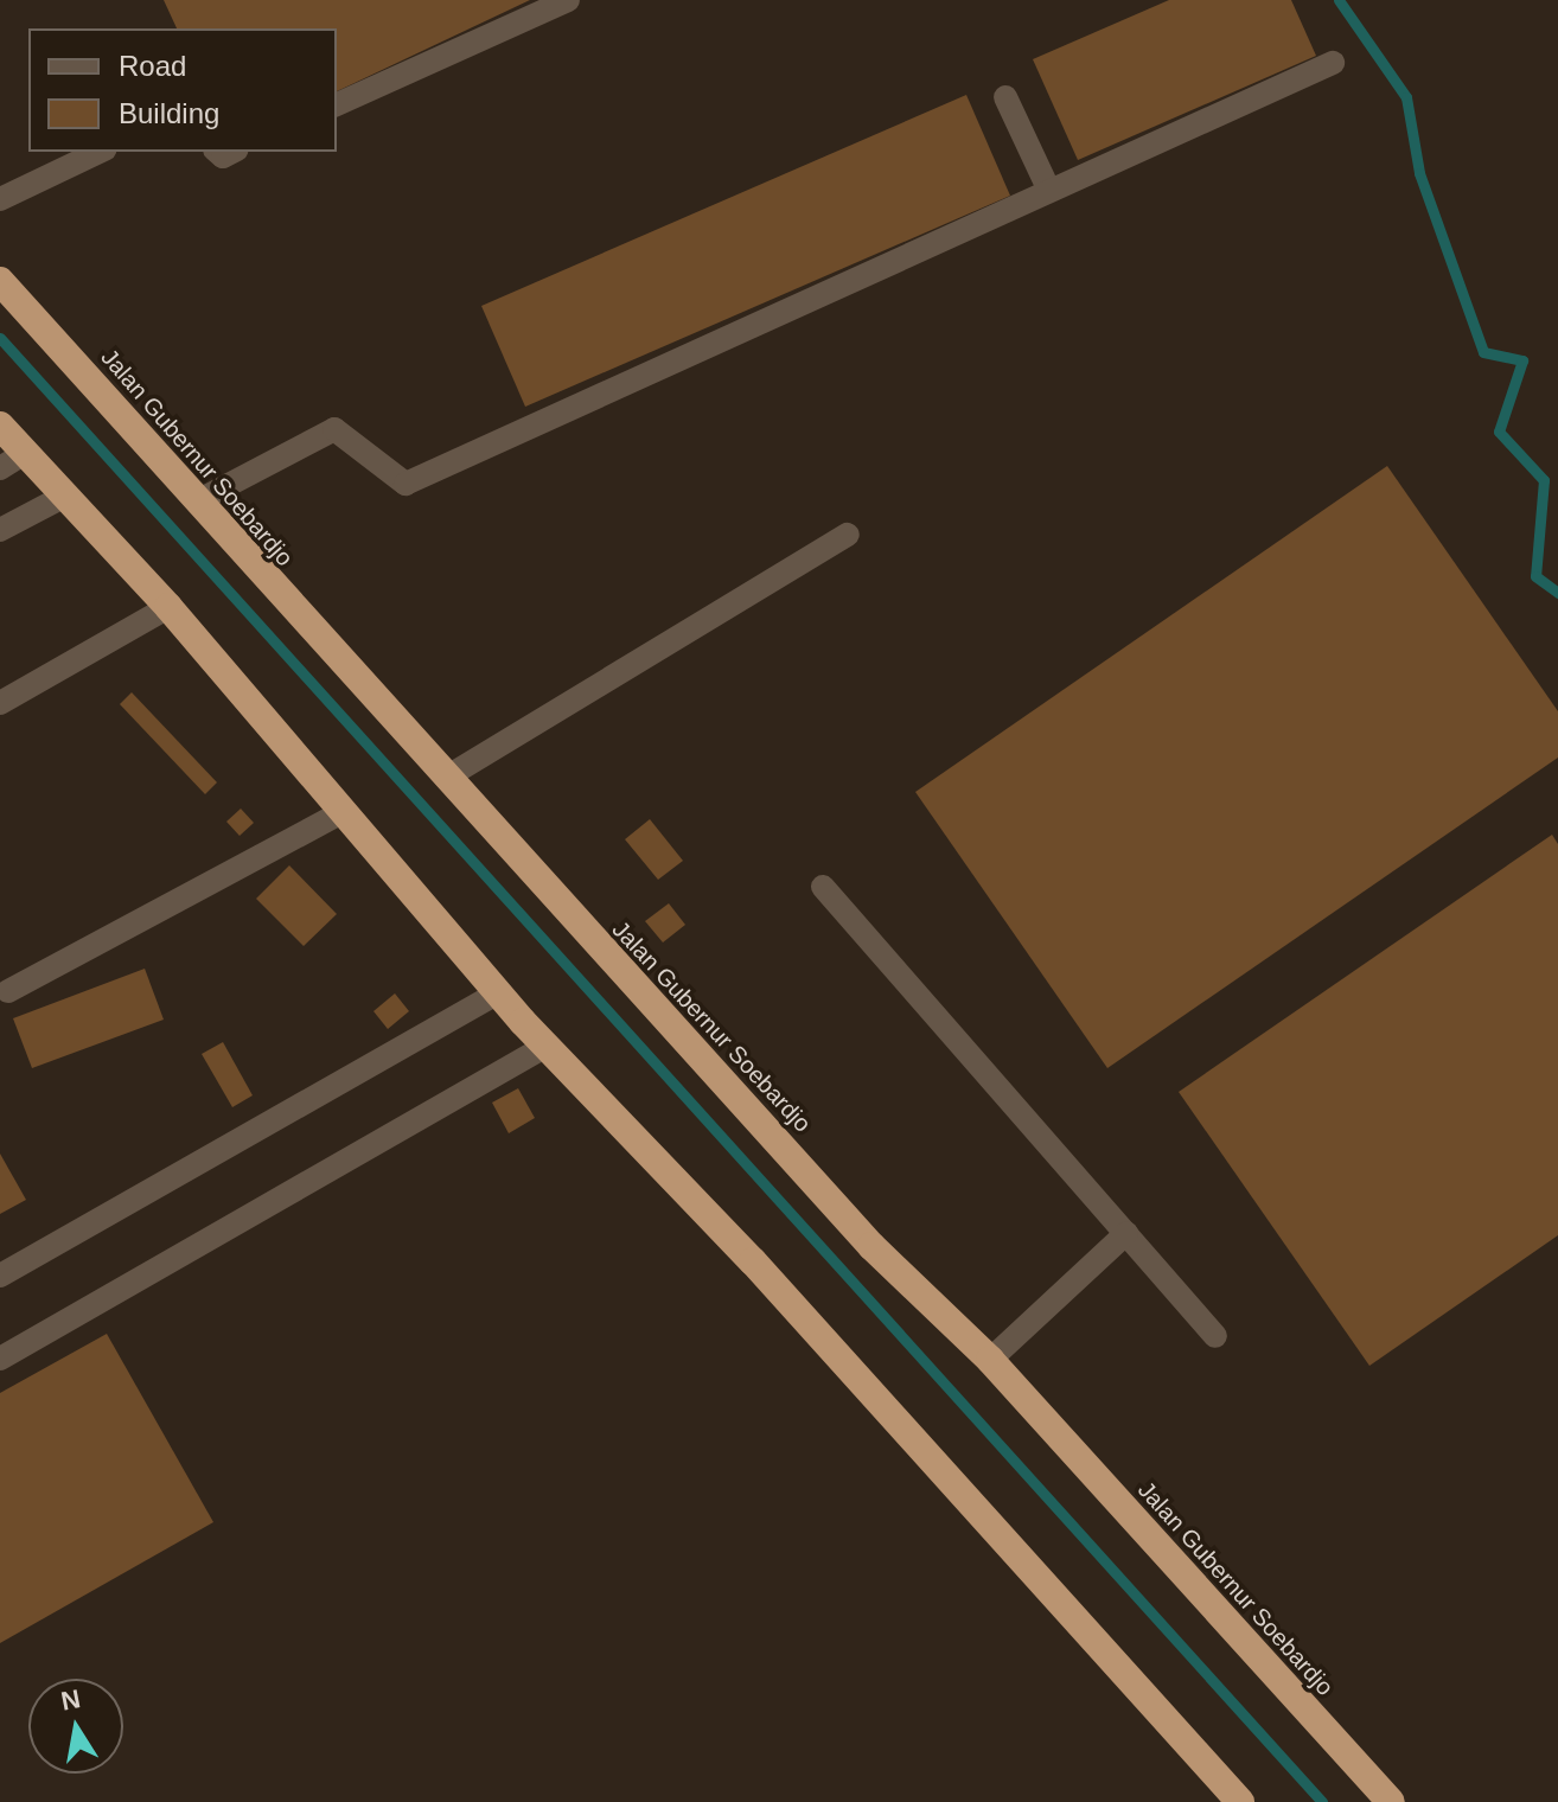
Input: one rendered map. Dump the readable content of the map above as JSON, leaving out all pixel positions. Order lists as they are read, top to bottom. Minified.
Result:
{"streets":{"highway":["Jalan Gubernur Soebardjo"]},"legend":["Road","Building"],"north":"top"}
